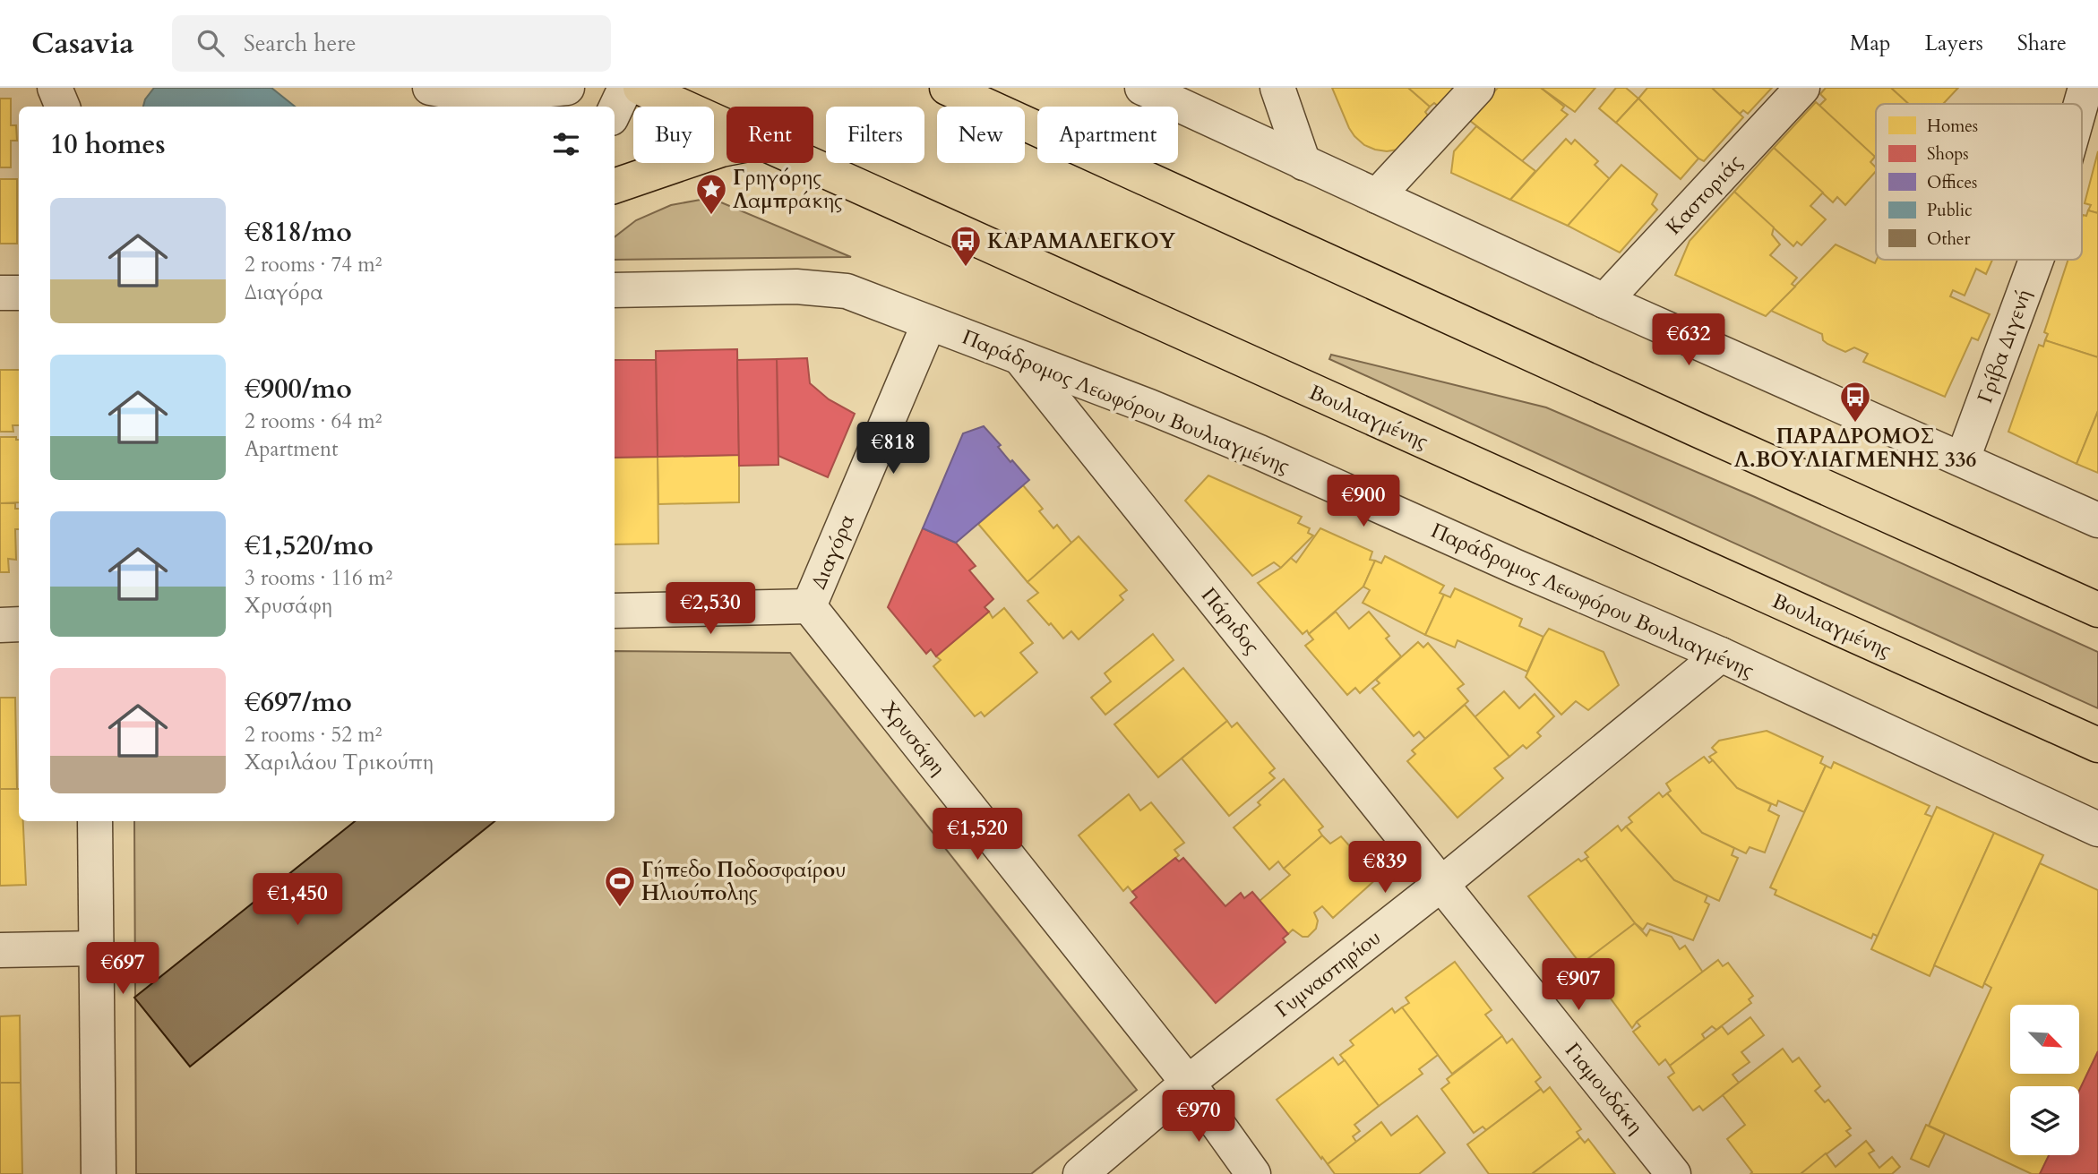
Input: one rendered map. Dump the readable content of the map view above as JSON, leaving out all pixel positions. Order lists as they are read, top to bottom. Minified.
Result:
{"streets":{"main road":["Βουλιαγμένης"],"street":["Καστοριάς","Γρίβα Διγενή","Παράδρομος Λεωφόρου Βουλιαγμένης","Διαγόρα","Πάριδος","Χρυσάφη","Γυμναστηρίου","Γιαμουδάκη"]},"crossings":[["Παράδρομος Λεωφόρου Βουλιαγμένης","Διαγόρα"],["Παράδρομος Λεωφόρου Βουλιαγμένης","Πάριδος"],["Παράδρομος Λεωφόρου Βουλιαγμένης","Γυμναστηρίου"],["Διαγόρα","Χρυσάφη"],["Πάριδος","Γυμναστηρίου"],["Πάριδος","Γιαμουδάκη"],["Χρυσάφη","Γυμναστηρίου"],["Γυμναστηρίου","Γιαμουδάκη"]],"places":{"place":["Γρηγόρης Λαμπράκης"],"bus stop":["ΚΑΡΑΜΑΛΕΓΚΟΥ","ΠΑΡΑΔΡΟΜΟΣ Λ.ΒΟΥΛΙΑΓΜΕΝΗΣ 336"],"sports":["Γήπεδο Ποδοσφαίρου Ηλιούπολης"]},"legend":["Homes","Shops","Offices","Public","Other"],"north":"bottom right","page":{"header":"Casavia","search":"Search here","nav":["Map","Layers","Share"],"chip":["Buy","Rent","Filters","New","Apartment"],"heading":"10 homes","list":[{"name":"€818/mo","note":"2 rooms · 74 m² · Διαγόρα"},{"name":"€900/mo","note":"2 rooms · 64 m² · Apartment"},{"name":"€1,520/mo","note":"3 rooms · 116 m² · Χρυσάφη"},{"name":"€697/mo","note":"2 rooms · 52 m² · Χαριλάου Τρικούπη"}],"price":["€632","€818","€900","€2,530","€1,520","€839","€1,450","€697","€907","€970"]}}
